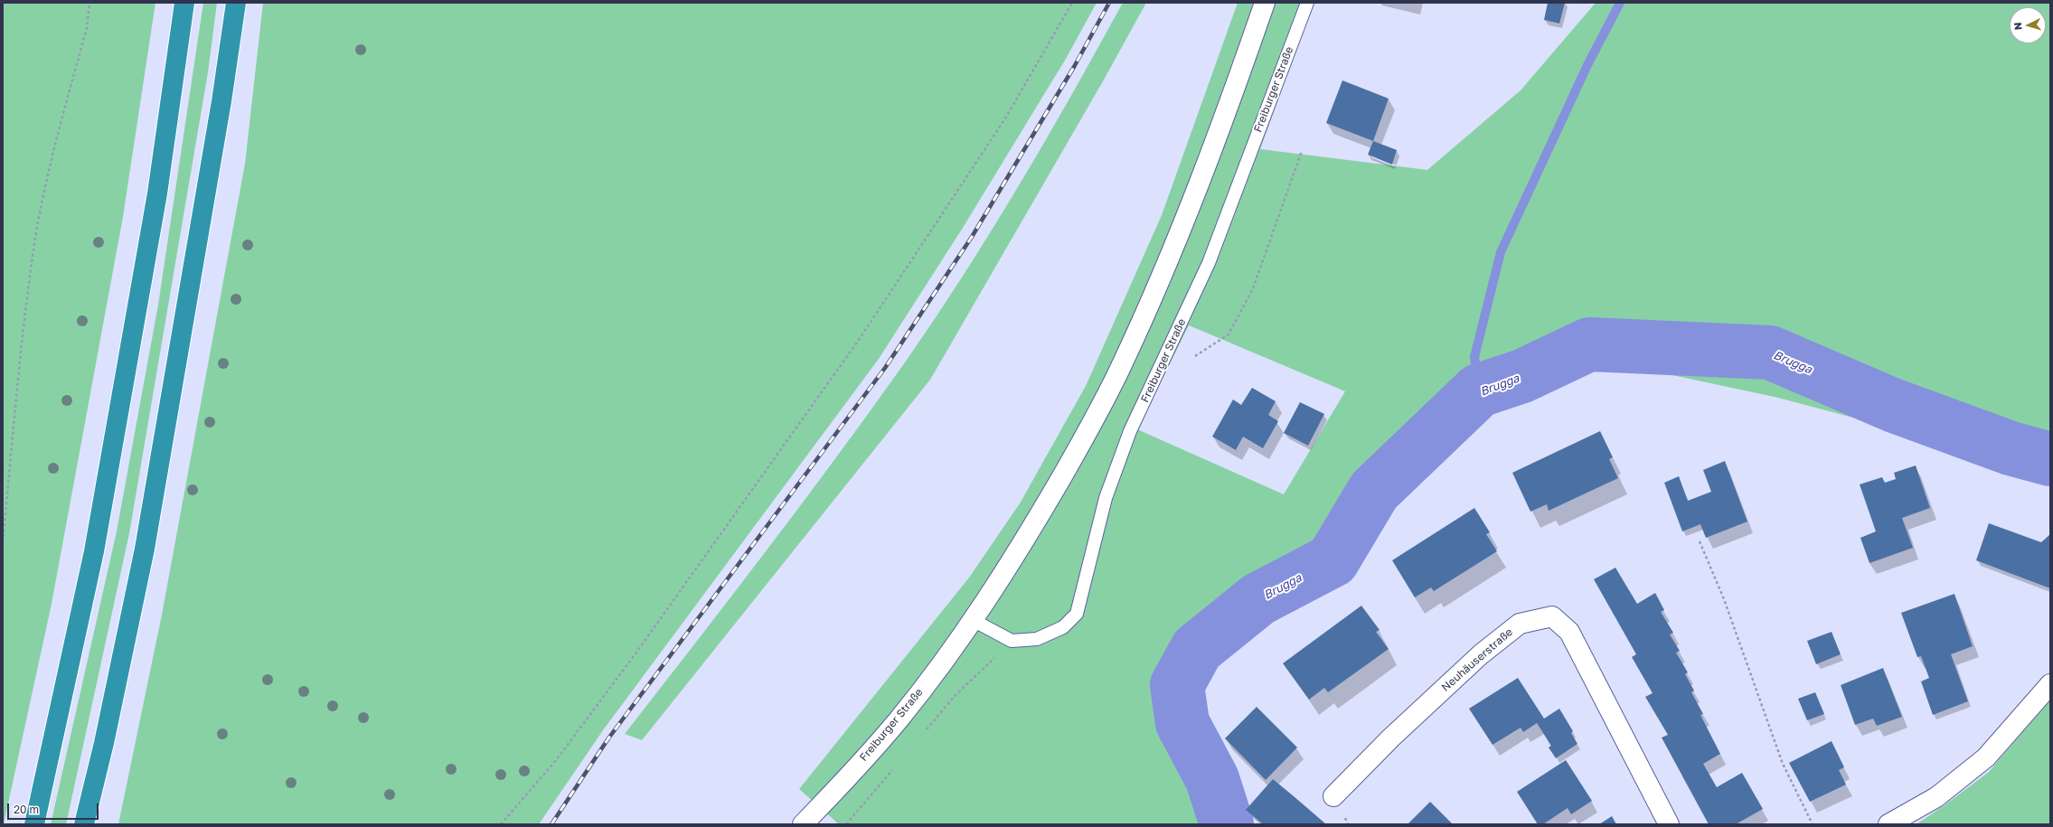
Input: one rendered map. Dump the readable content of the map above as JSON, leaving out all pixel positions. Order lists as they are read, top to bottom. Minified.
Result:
{"streets":{"street":["Freiburger Straße","Neuhäuserstraße"]},"water":["Brugga"],"scale_bar":"20 m","north":"left"}
